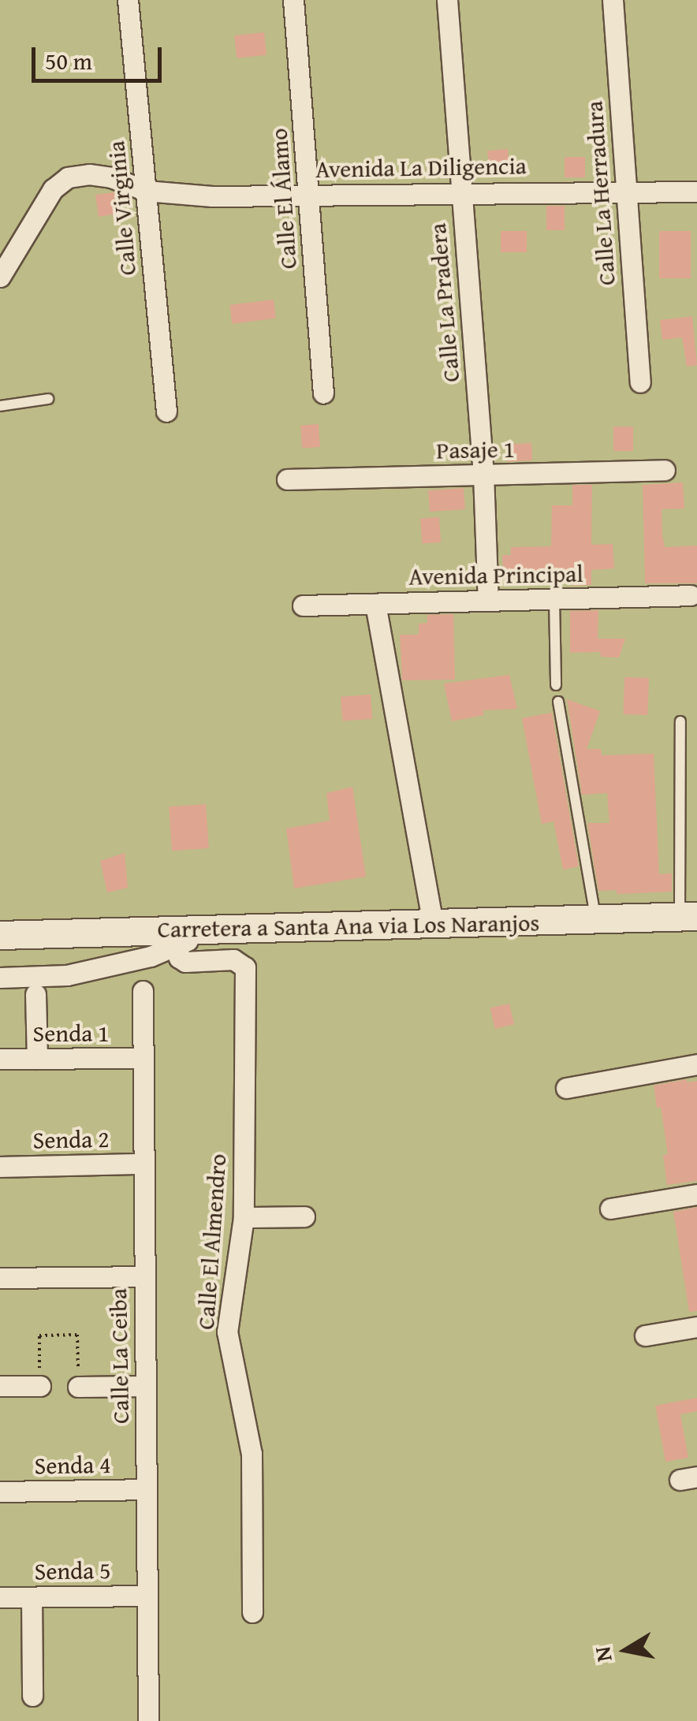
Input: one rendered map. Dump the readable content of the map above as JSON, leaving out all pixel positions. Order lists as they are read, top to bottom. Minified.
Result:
{"streets":{"main road":["Carretera a Santa Ana via Los Naranjos"],"street":["Avenida La Diligencia","Calle La Herradura","Calle El Álamo","Calle Virginia","Calle La Pradera","Pasaje 1","Avenida Principal","Senda 1","Senda 2","Calle El Almendro","Calle La Ceiba","Senda 4","Senda 5"]},"crossings":[["Avenida La Diligencia","Calle La Herradura"],["Avenida La Diligencia","Calle El Álamo"],["Avenida La Diligencia","Calle Virginia"],["Avenida La Diligencia","Calle La Pradera"],["Calle La Pradera","Pasaje 1"],["Calle La Pradera","Avenida Principal"],["Senda 1","Calle La Ceiba"],["Senda 2","Calle La Ceiba"],["Calle La Ceiba","Senda 4"],["Calle La Ceiba","Senda 5"]],"scale_bar":"50 m","north":"left"}
